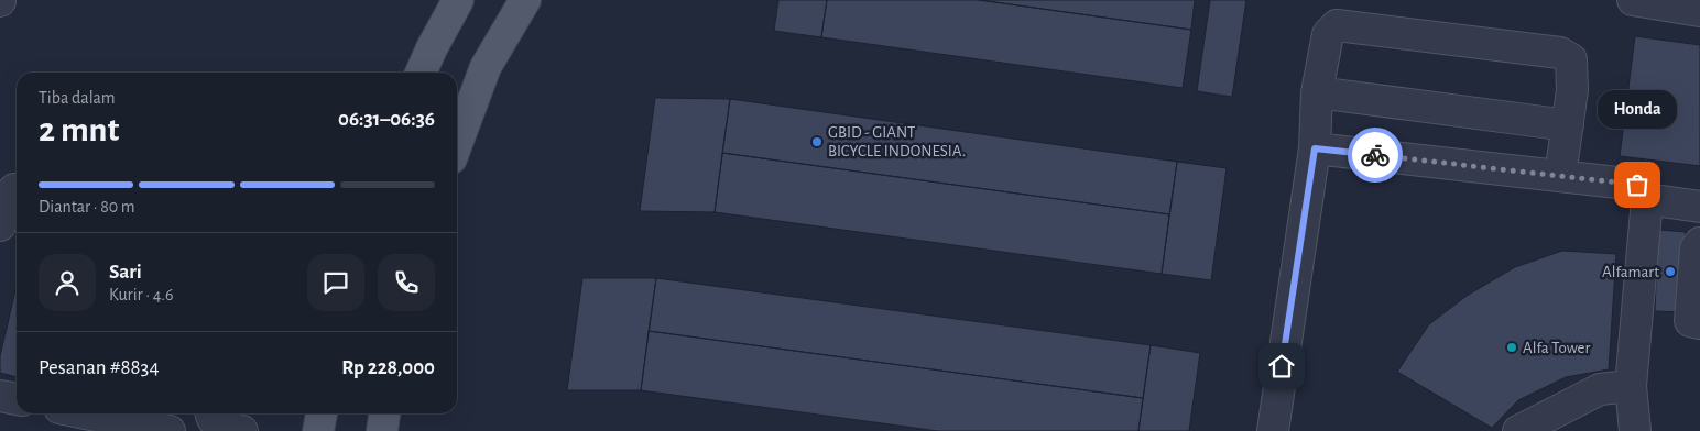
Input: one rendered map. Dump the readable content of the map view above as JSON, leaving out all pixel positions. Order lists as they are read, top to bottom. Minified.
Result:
{"places":["GBID - GIANT BICYCLE INDONESIA.","Honda","Alfamart","Alfa Tower"],"page":{"heading":["2 mnt","Tiba dalam","06:31–06:36"],"panel":["Sari","Kurir · 4.6","Pesanan #8834","Rp 228,000"],"bubble":"Honda","bar":"Diantar · 80 m"}}
